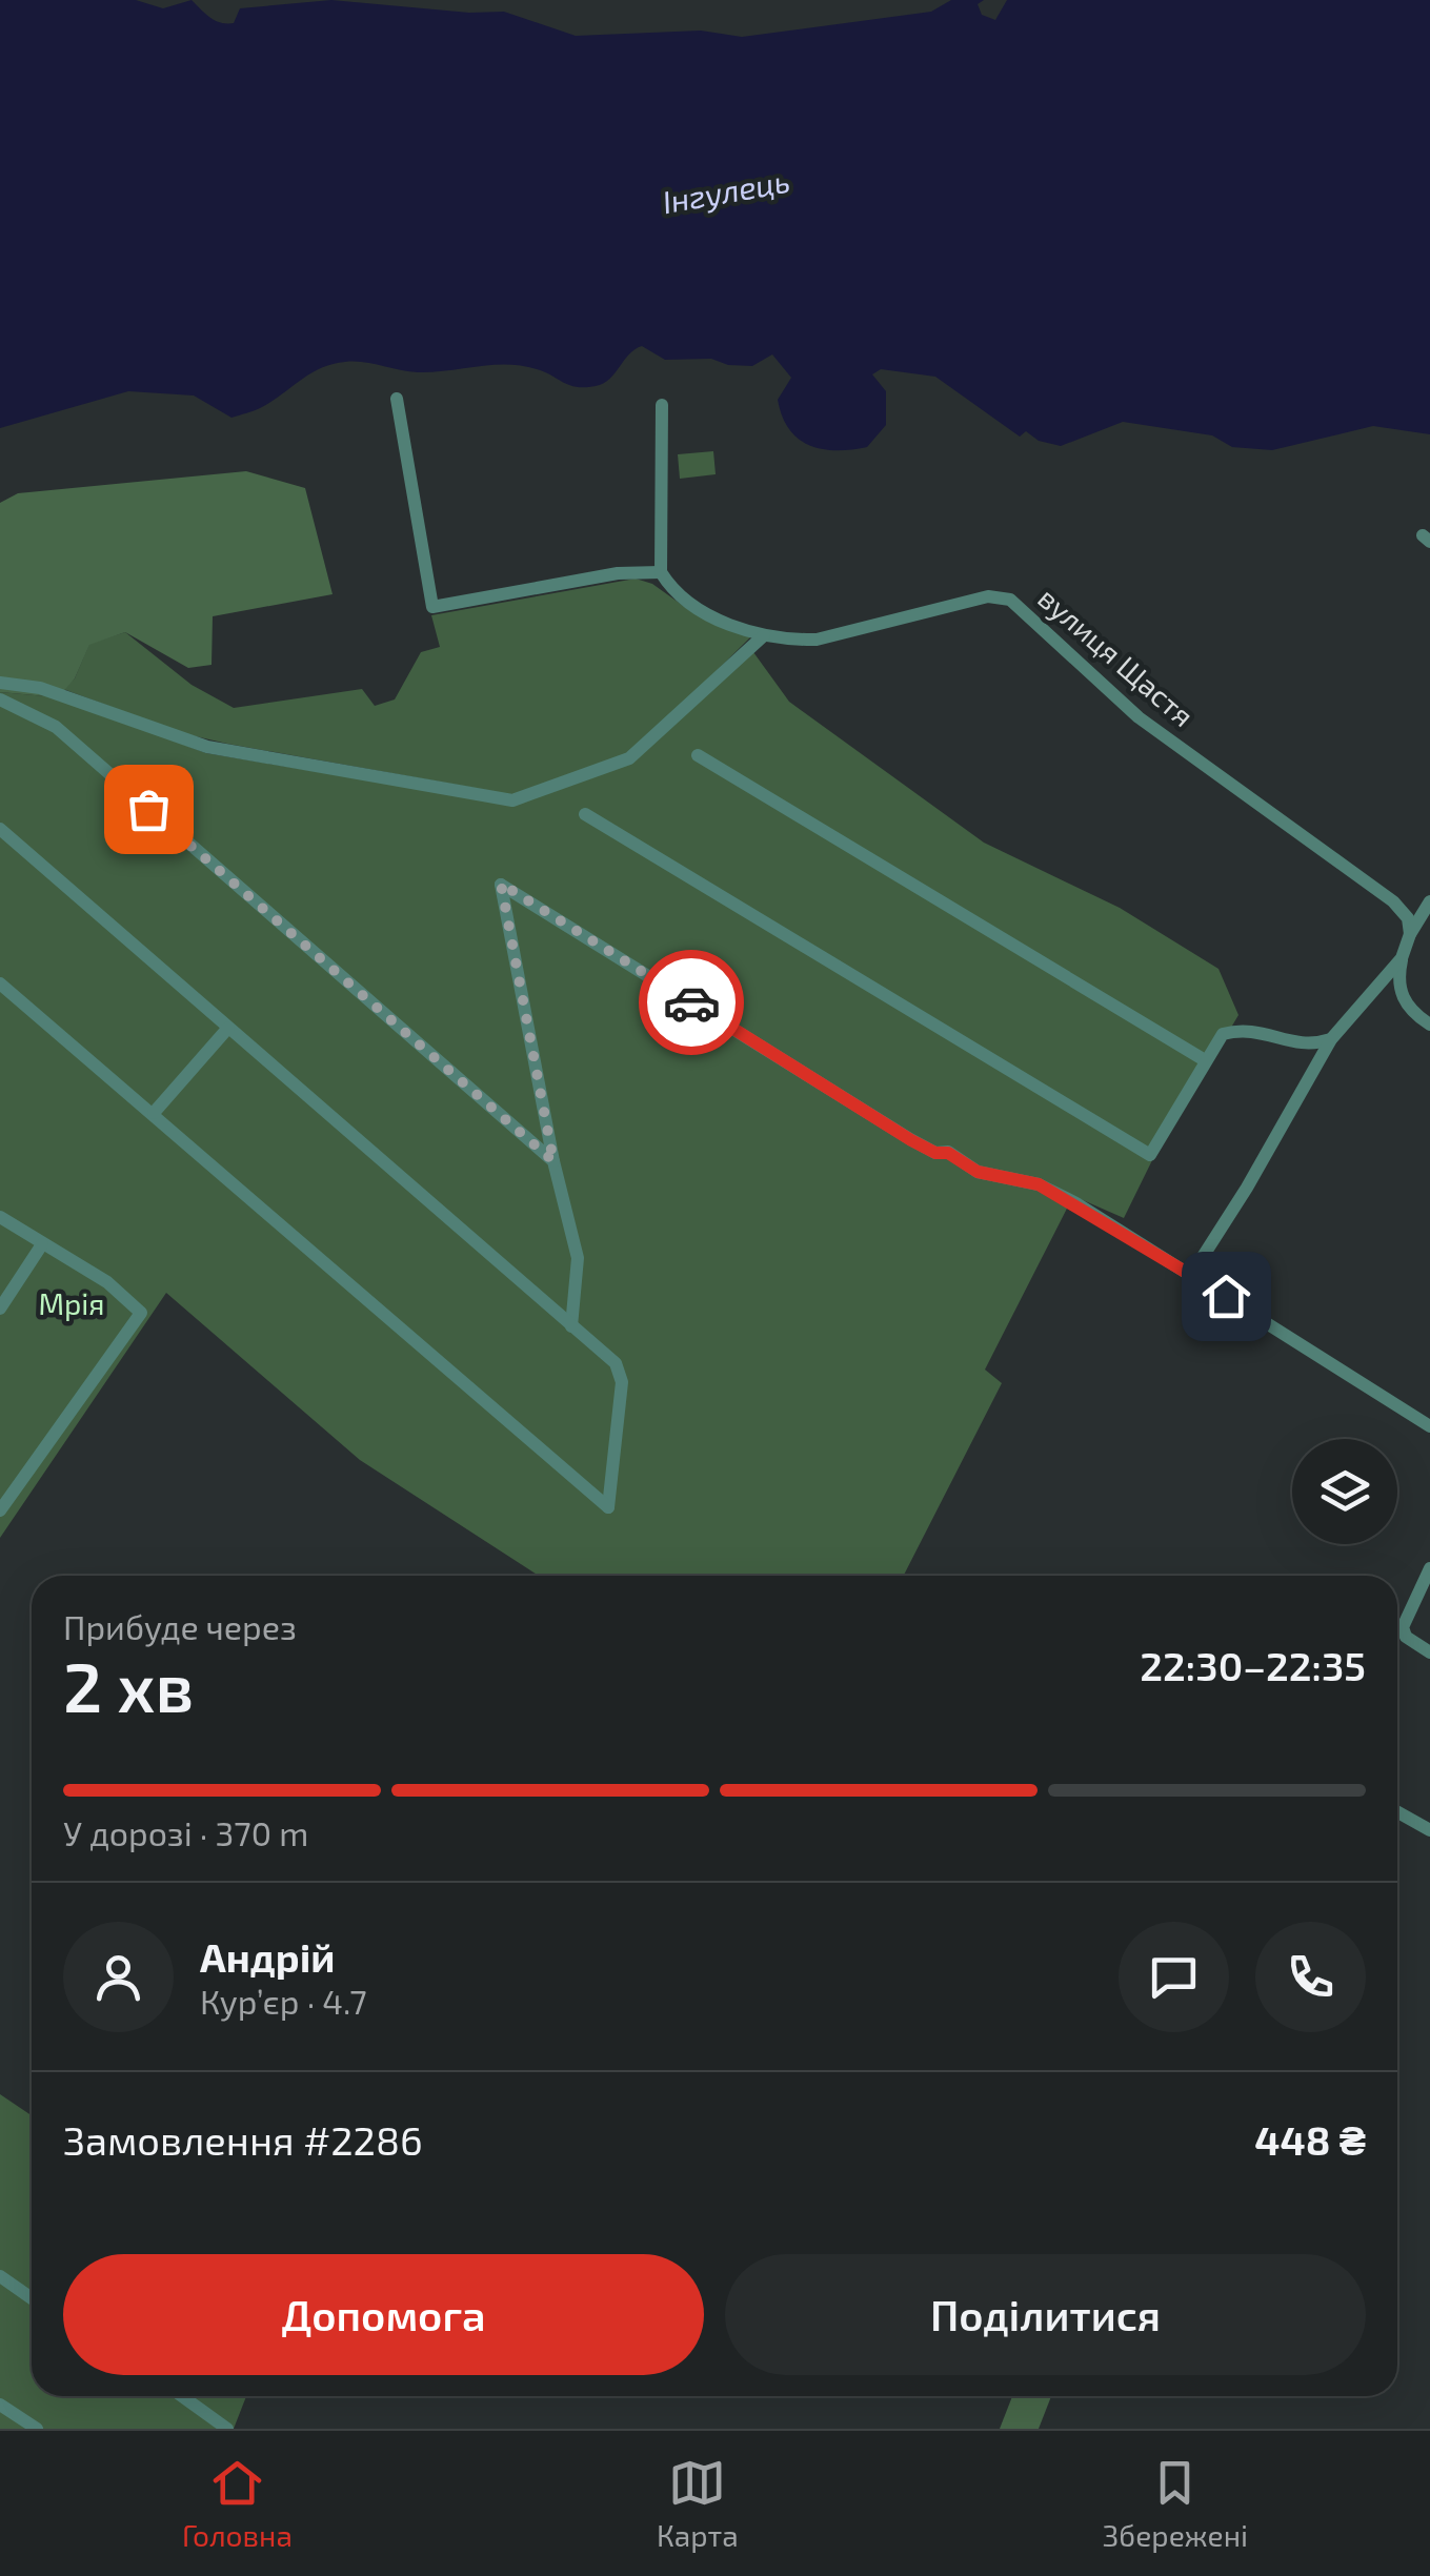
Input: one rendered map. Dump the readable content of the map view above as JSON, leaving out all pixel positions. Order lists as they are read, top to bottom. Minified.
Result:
{"streets":{"street":["вулиця Щастя"]},"water":["Інгулець"],"parks":["Мрія"],"page":{"heading":["2 хв","Прибуде через","22:30–22:35"],"panel":["Андрій","Кур’єр · 4.7","Замовлення #2286","448 ₴"],"bar":"У дорозі · 370 m","buttons":["Допомога","Поділитися"],"tabs":["Головна","Карта","Збережені"]}}
